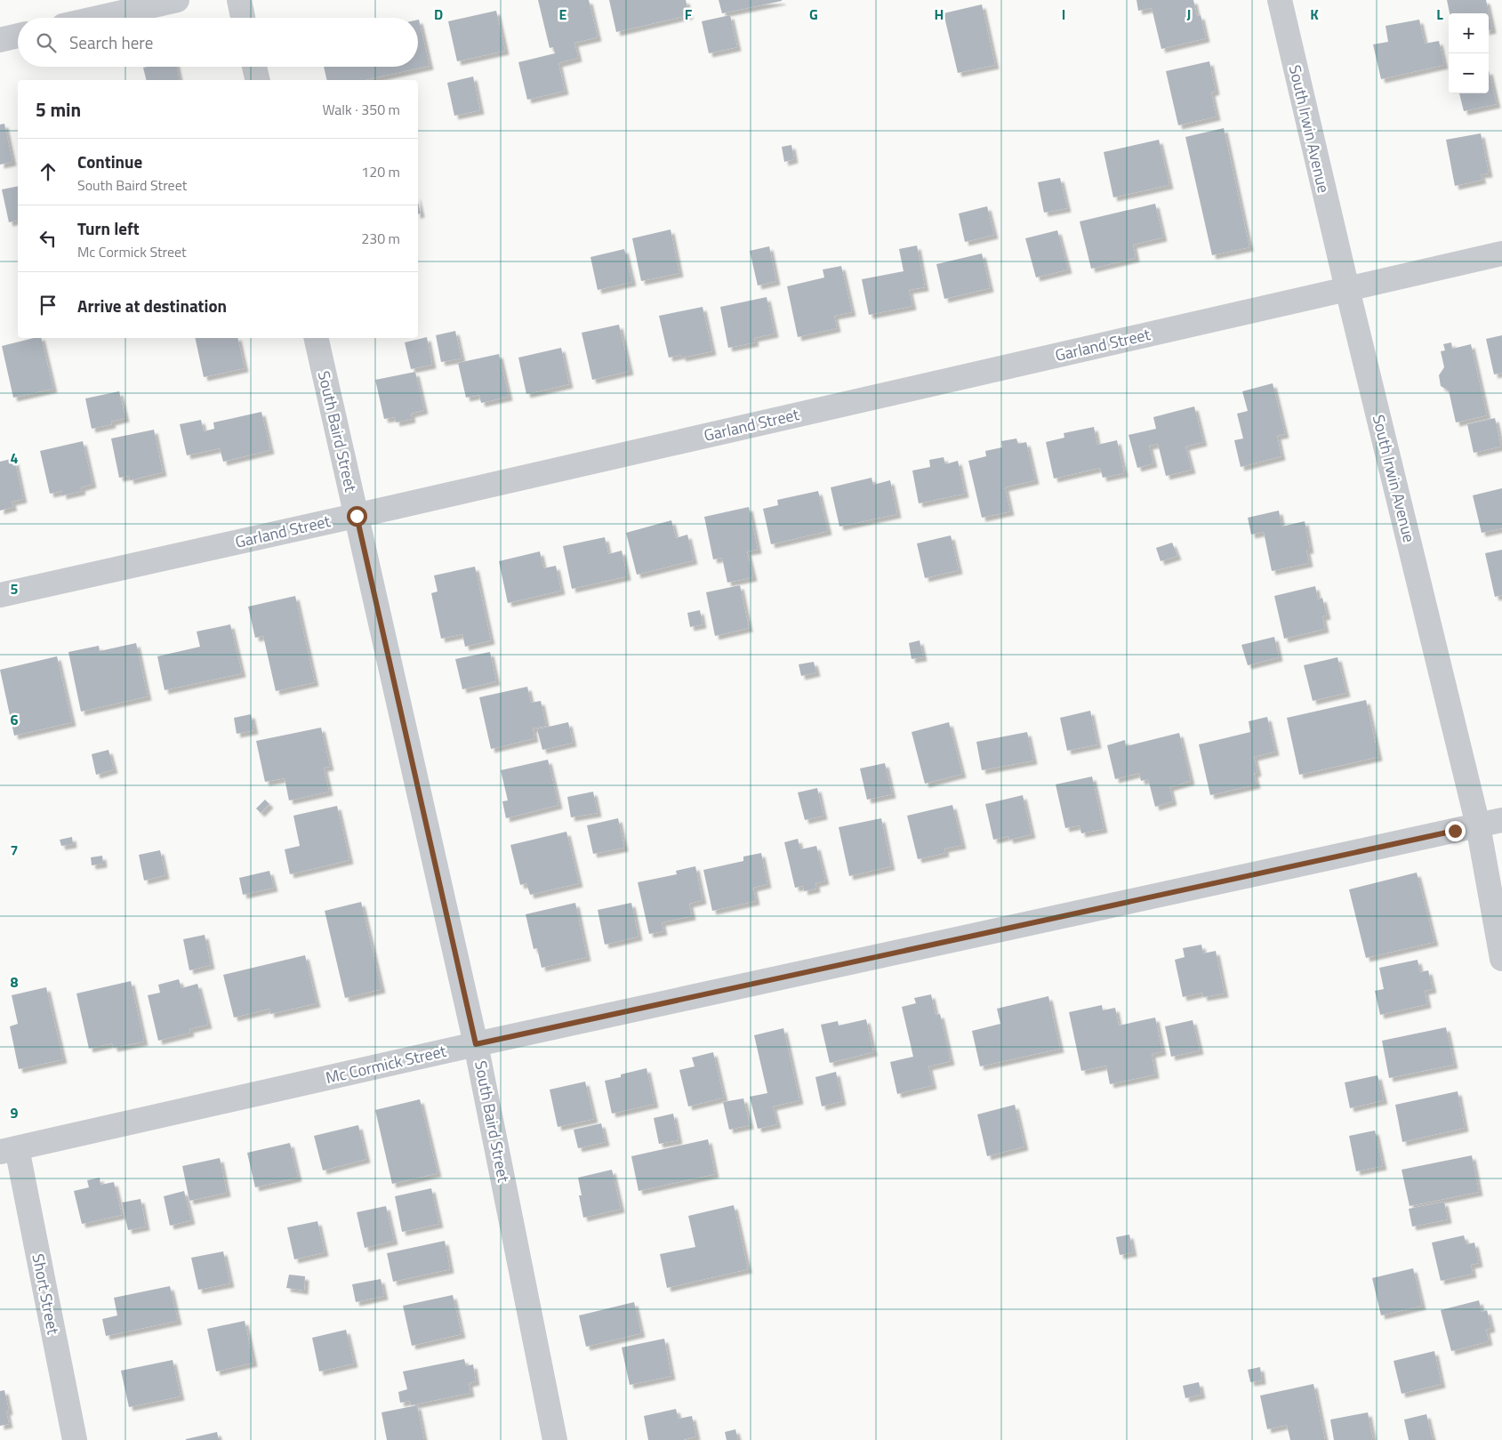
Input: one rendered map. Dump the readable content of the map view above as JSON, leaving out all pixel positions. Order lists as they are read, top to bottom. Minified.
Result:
{"streets":{"street":["South Irwin Avenue","Garland Street","South Baird Street","Mc Cormick Street","Short Street"]},"crossings":[["South Irwin Avenue","Garland Street"],["South Irwin Avenue","Mc Cormick Street"],["Garland Street","South Baird Street"],["South Baird Street","Mc Cormick Street"],["Mc Cormick Street","Short Street"]],"page":{"map_buttons":["+","−"],"search":"Search here","heading":["5 min","Walk · 350 m"],"list":[["Continue","South Baird Street","120 m"],["Turn left","Mc Cormick Street","230 m"],"Arrive at destination"]},"grid":{"columns":["D","E","F","G","H","I","J","K","L"],"rows":["4","5","6","7","8","9"]}}
